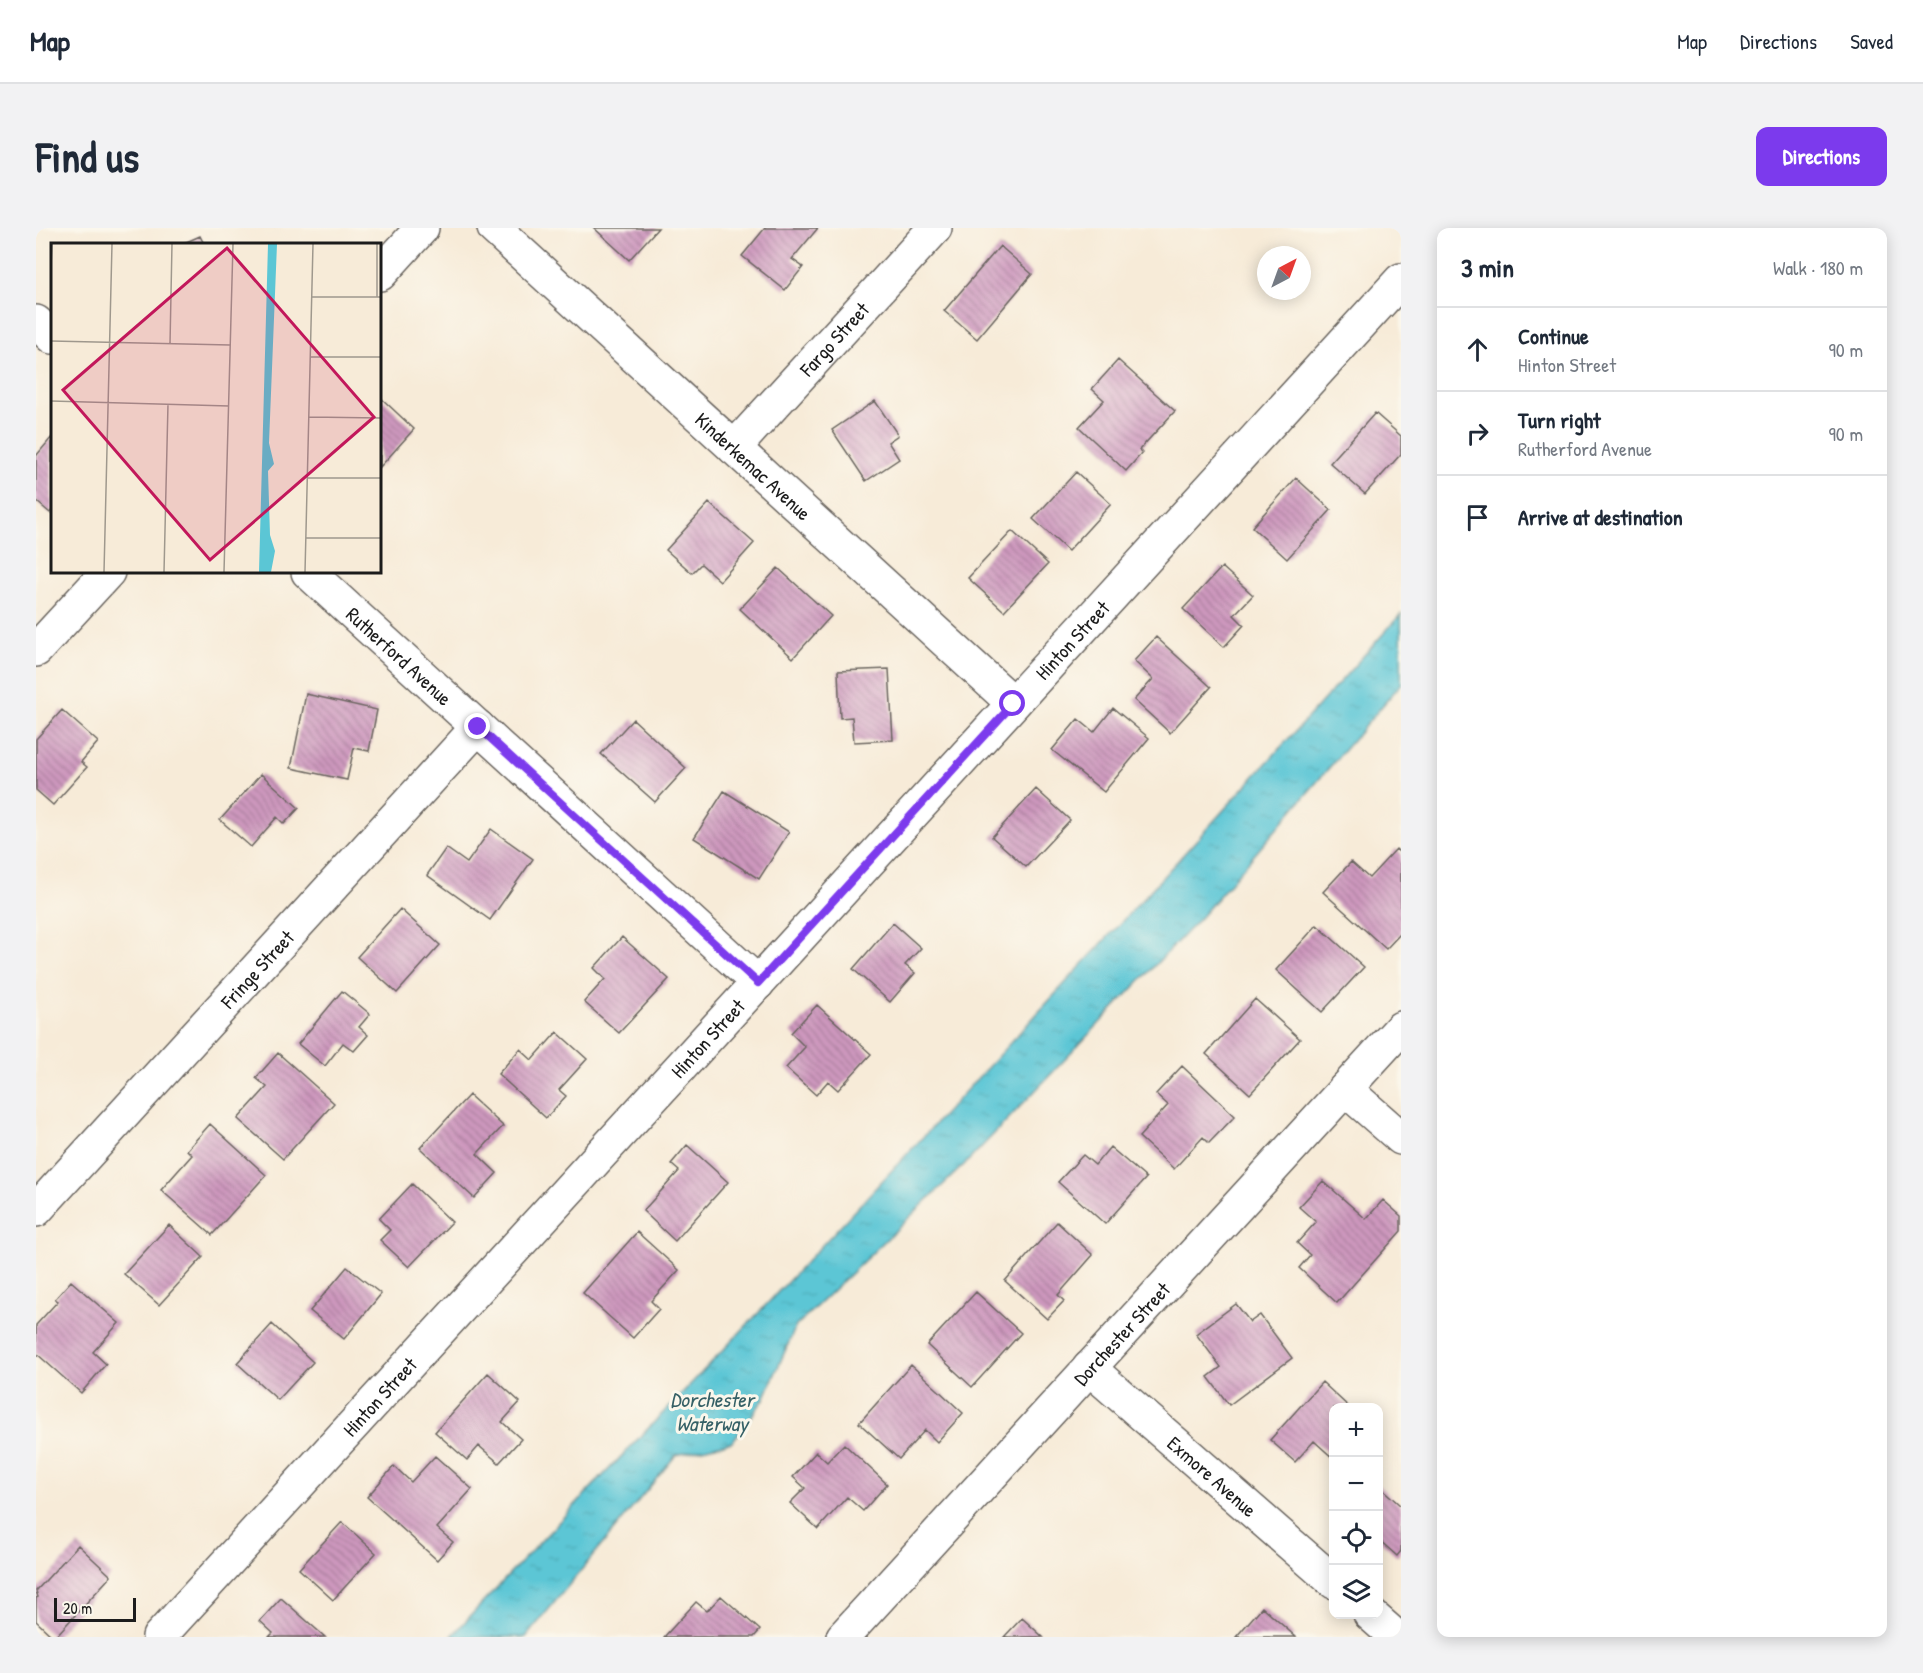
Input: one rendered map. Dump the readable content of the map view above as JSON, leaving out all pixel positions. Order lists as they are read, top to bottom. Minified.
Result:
{"streets":{"street":["Fargo Street","Kinderkemac Avenue","Hinton Street","Rutherford Avenue","Fringe Street","Dorchester Street","Exmore Avenue"]},"crossings":[["Fargo Street","Kinderkemac Avenue"],["Kinderkemac Avenue","Hinton Street"],["Hinton Street","Rutherford Avenue"],["Rutherford Avenue","Fringe Street"],["Dorchester Street","Exmore Avenue"]],"water":["Dorchester Waterway"],"scale_bar":"20 m","north":"top right","page":{"header":"Map","nav":["Map","Directions","Saved"],"buttons":"Directions","title":"Find us","heading":["3 min","Walk · 180 m"],"list":[["Continue","Hinton Street","90 m"],["Turn right","Rutherford Avenue","90 m"],"Arrive at destination"],"map_buttons":["+","−"],"scale":"20 m"}}
